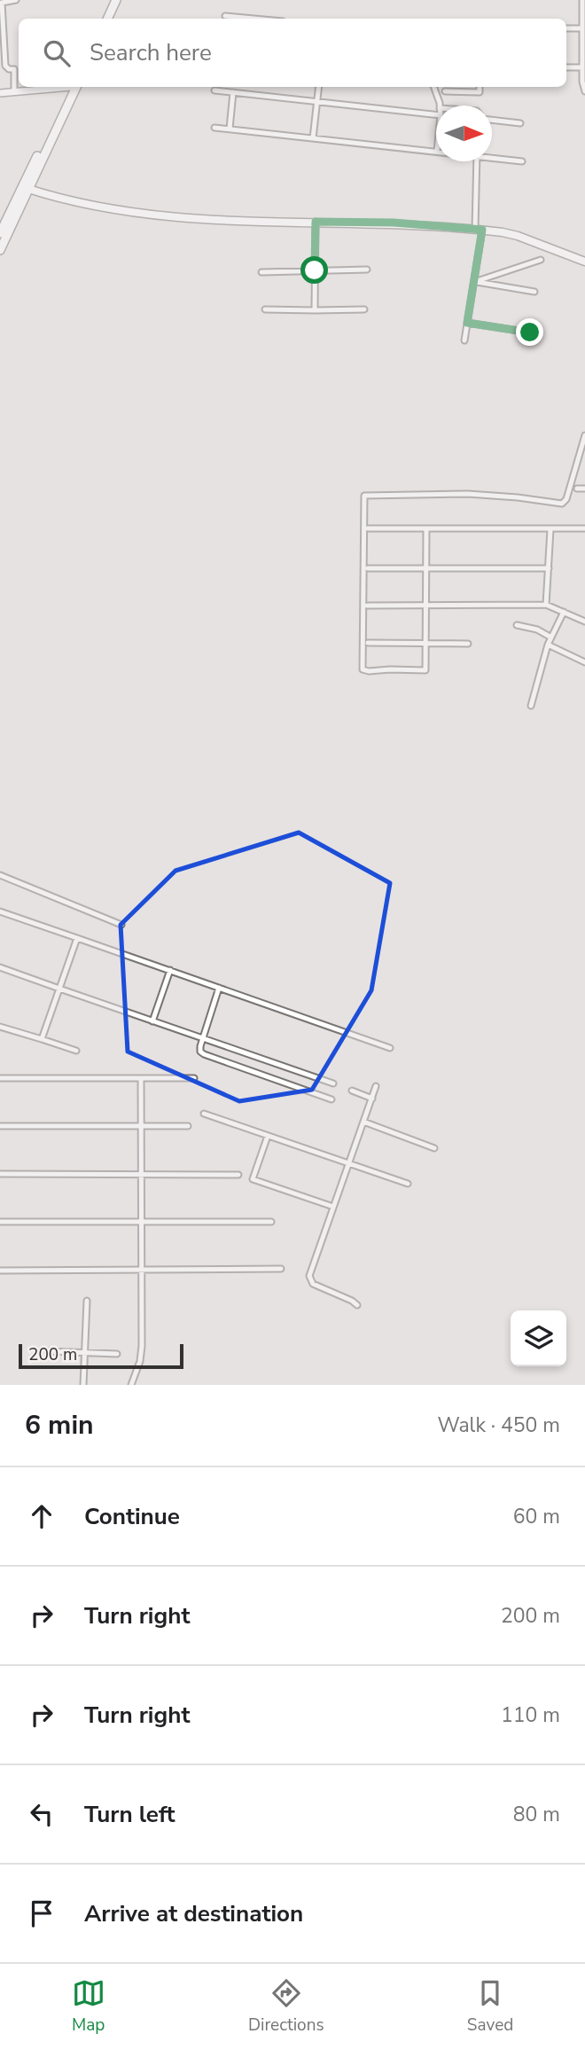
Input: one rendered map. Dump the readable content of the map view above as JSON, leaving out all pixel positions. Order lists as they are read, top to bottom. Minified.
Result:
{"scale_bar":"200 m","north":"right","page":{"search":"Search here","scale":"200 m","heading":["6 min","Walk · 450 m"],"list":[["Continue","60 m"],["Turn right","200 m"],["Turn right","110 m"],["Turn left","80 m"],"Arrive at destination"],"nav":["Map","Directions","Saved"]}}
